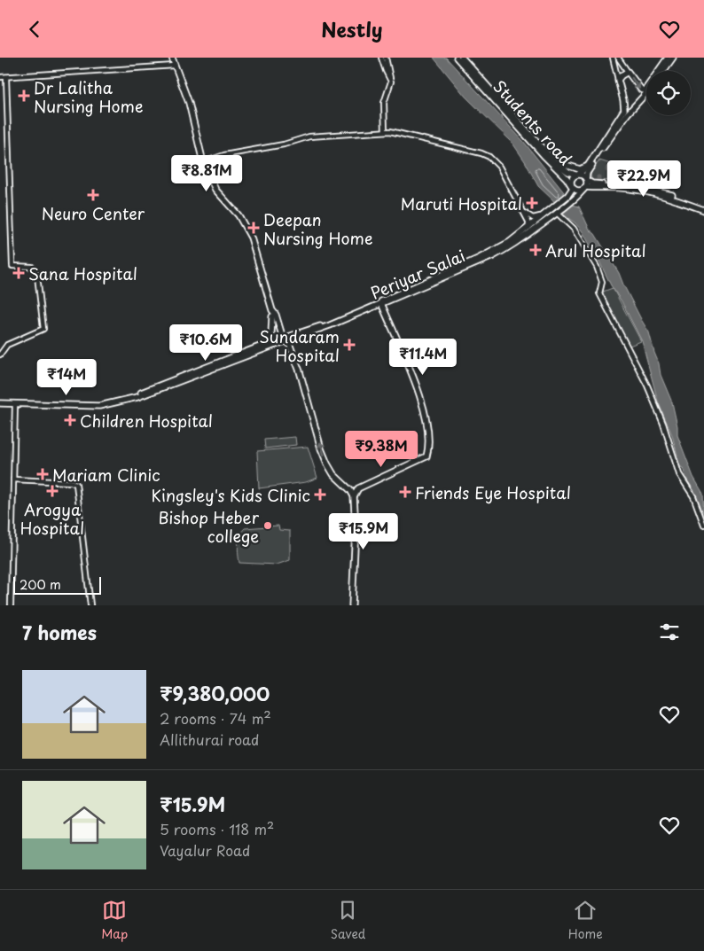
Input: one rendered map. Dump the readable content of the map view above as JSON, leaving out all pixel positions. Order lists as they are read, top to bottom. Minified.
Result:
{"streets":{"main road":["Students road","Periyar Salai"]},"places":{"health":["Dr Lalitha Nursing Home","Neuro Center","Maruti Hospital","Deepan Nursing Home","Arul Hospital","Sana Hospital","Sundaram Hospital","Children Hospital","Mariam Clinic","Arogya Hospital","Friends Eye Hospital","Kingsley's Kids Clinic"],"other":["Bishop Heber college"]},"scale_bar":"200 m","page":{"header":"Nestly","price":["₹8.81M","₹22.9M","₹10.6M","₹11.4M","₹14M","₹9.38M","₹15.9M"],"scale":"200 m","heading":"7 homes","list":[{"name":"₹9,380,000","note":"2 rooms · 74 m² · Allithurai road"},{"name":"₹15.9M","note":"5 rooms · 118 m² · Vayalur Road"}],"tabs":["Map","Saved","Home"]}}
